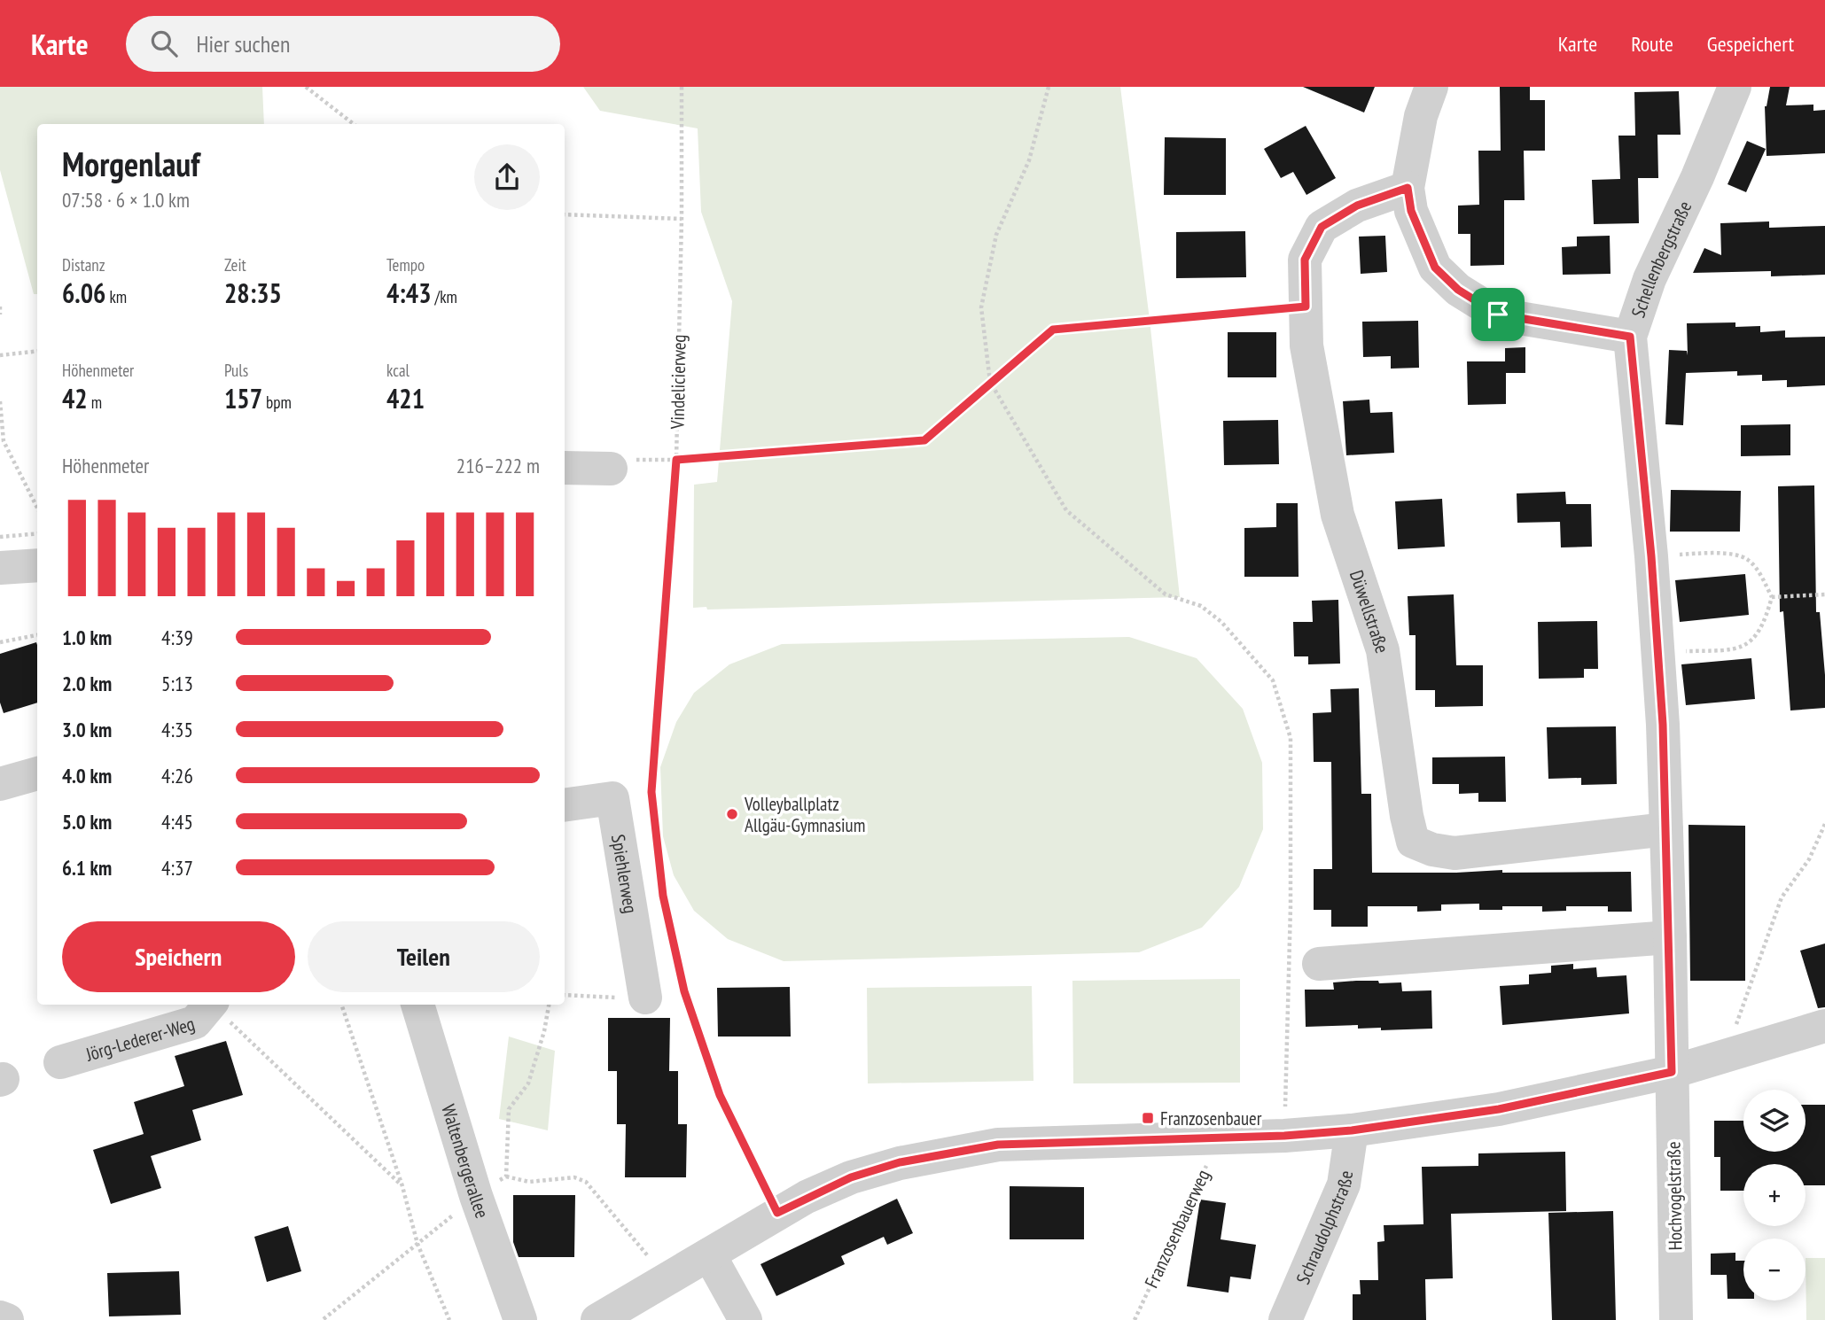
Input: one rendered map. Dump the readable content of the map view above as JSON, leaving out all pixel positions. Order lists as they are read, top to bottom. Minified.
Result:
{"streets":{"street":["Schellenbergstraße","Düwellstraße","Spiehlerweg","Jörg-Lederer-Weg","Waltenbergerallee","Hochvogelstraße","Schraudolphstraße"],"path":["Vindelicierweg","Franzosenbauerweg"]},"crossings":[["Schellenbergstraße","Düwellstraße"],["Schellenbergstraße","Hochvogelstraße"]],"places":{"other":["Volleyballplatz Allgäu-Gymnasium"],"transit":["Franzosenbauer"]},"page":{"header":"Karte","search":"Hier suchen","nav":["Karte","Route","Gespeichert"],"heading":["Morgenlauf","07:58 · 6 × 1.0 km"],"stats":[["Distanz","6.06 km"],["Zeit","28:35"],["Tempo","4:43 /km"],["Höhenmeter","42 m"],["Puls","157 bpm"],["kcal","421"]],"chart":["Höhenmeter","216–222 m"],"list":[{"name":"1.0 km","note":"4:39"},{"name":"2.0 km","note":"5:13"},{"name":"3.0 km","note":"4:35"},{"name":"4.0 km","note":"4:26"},{"name":"5.0 km","note":"4:45"},{"name":"6.1 km","note":"4:37"}],"buttons":["Speichern","Teilen"],"map_buttons":["+","−"]}}
